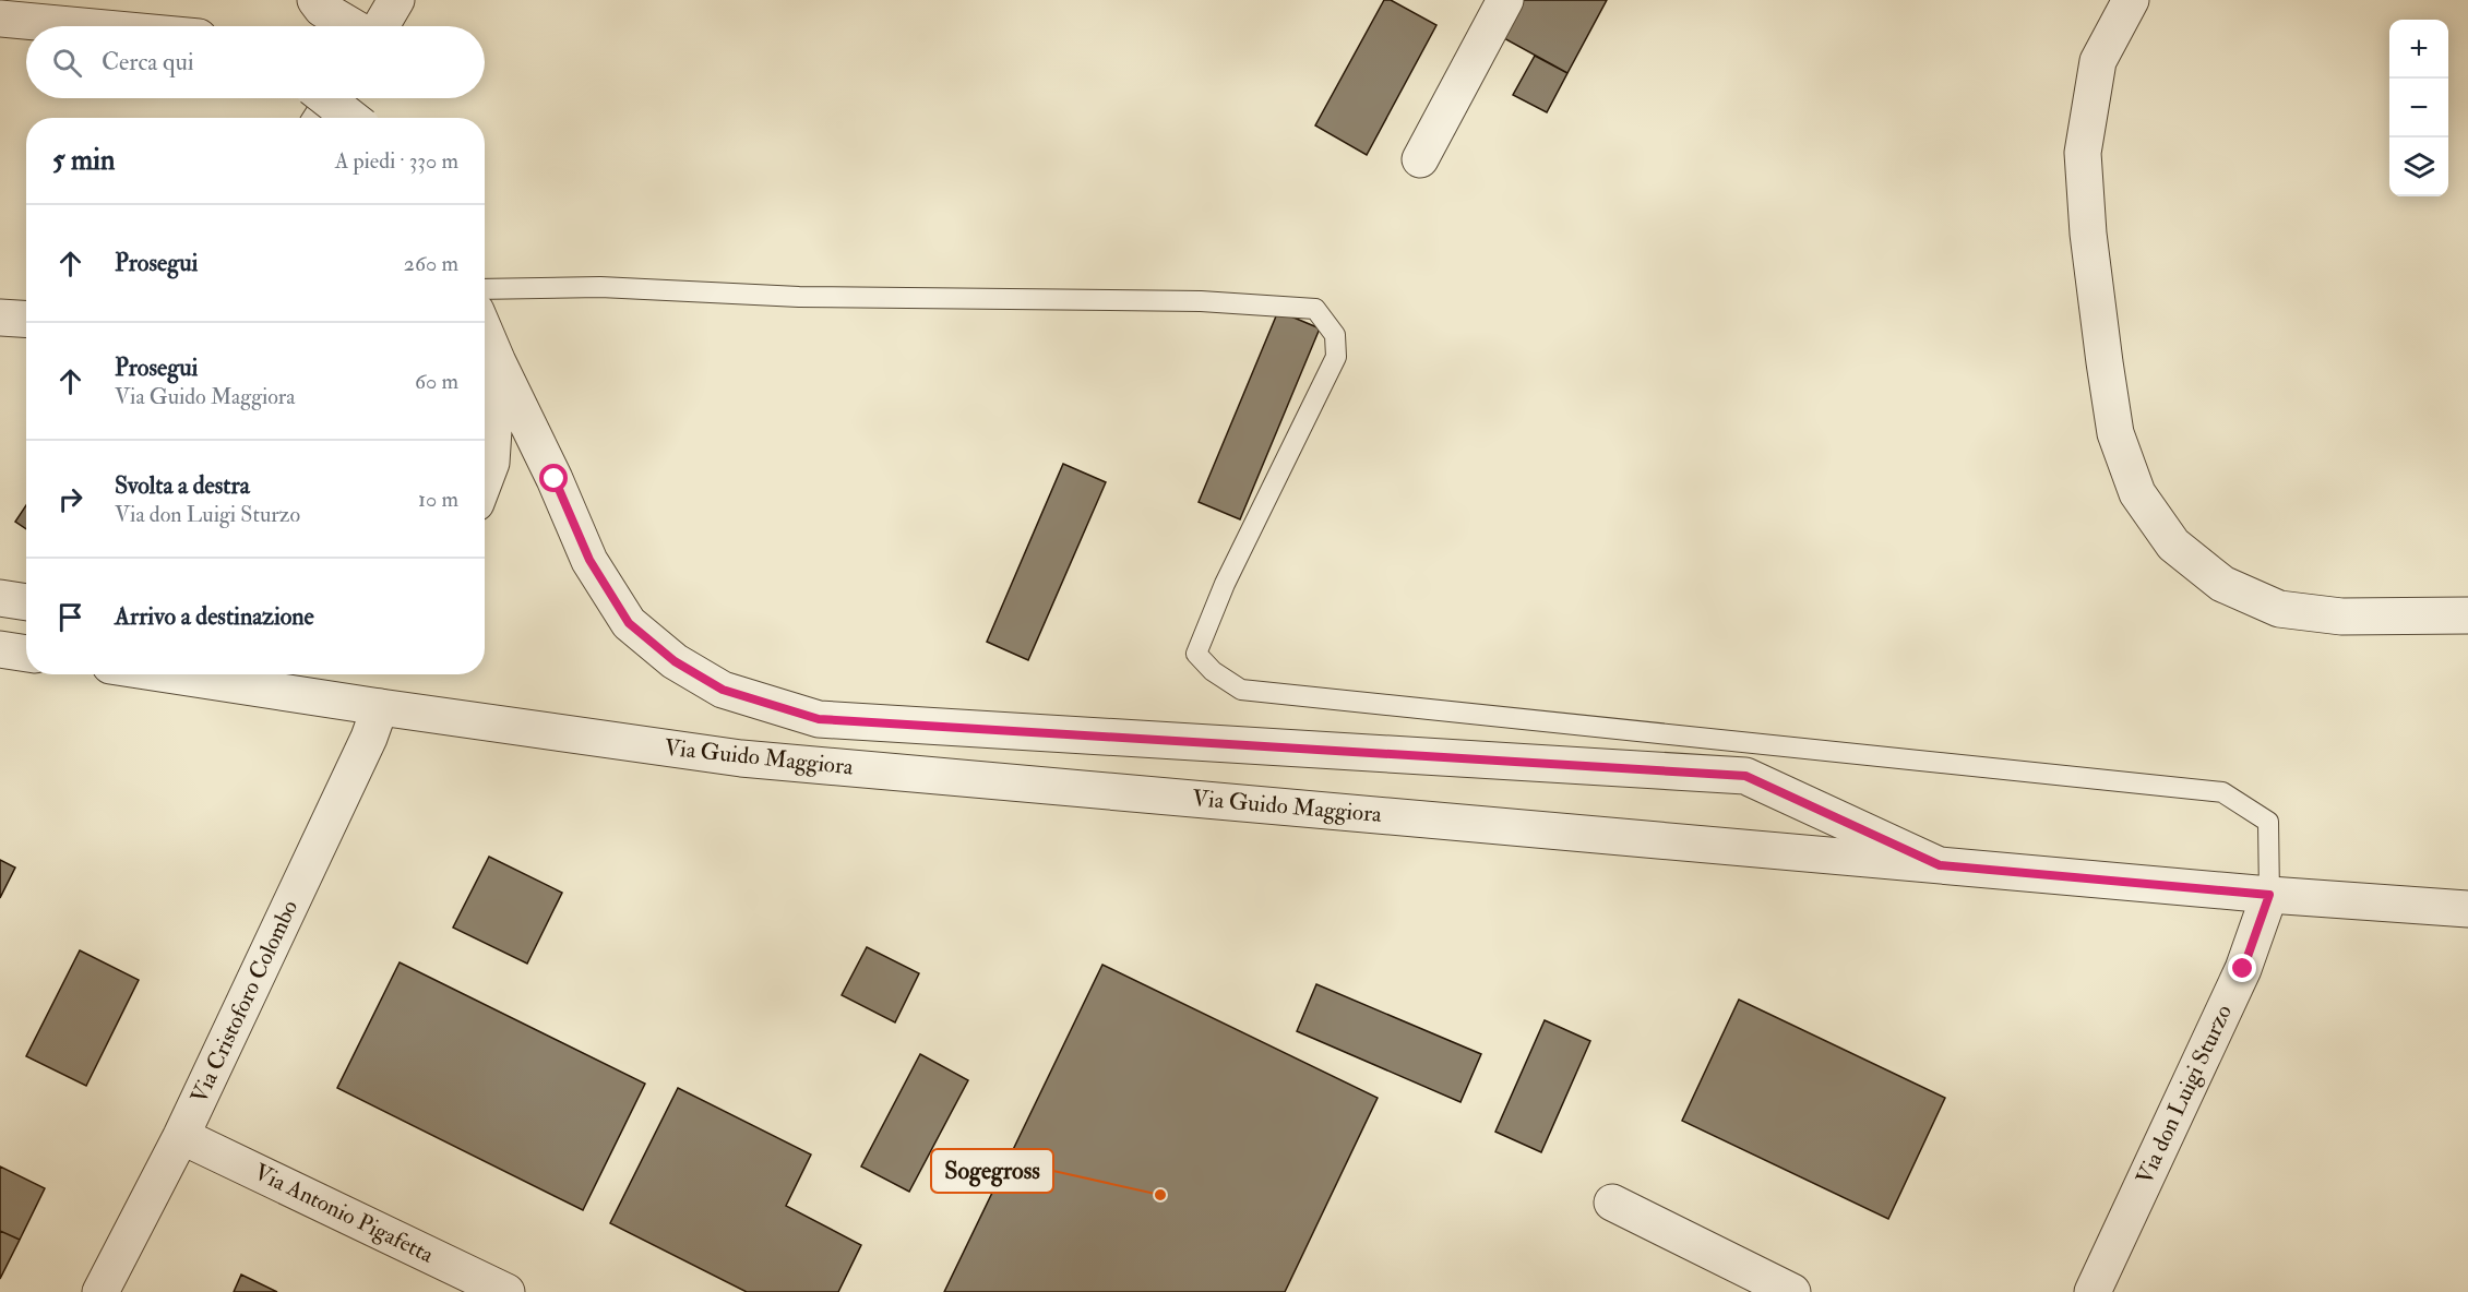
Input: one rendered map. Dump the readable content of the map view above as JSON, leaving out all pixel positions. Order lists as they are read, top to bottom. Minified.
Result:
{"streets":{"street":["Via Guido Maggiora","Via Cristoforo Colombo","Via don Luigi Sturzo","Via Antonio Pigafetta"]},"crossings":[["Via Guido Maggiora","Via Cristoforo Colombo"],["Via Guido Maggiora","Via don Luigi Sturzo"],["Via Cristoforo Colombo","Via Antonio Pigafetta"]],"places":["Sogegross"],"page":{"map_buttons":["+","−"],"search":"Cerca qui","heading":["5 min","A piedi · 330 m"],"list":[["Prosegui","260 m"],["Prosegui","Via Guido Maggiora","60 m"],["Svolta a destra","Via don Luigi Sturzo","10 m"],"Arrivo a destinazione"]}}
